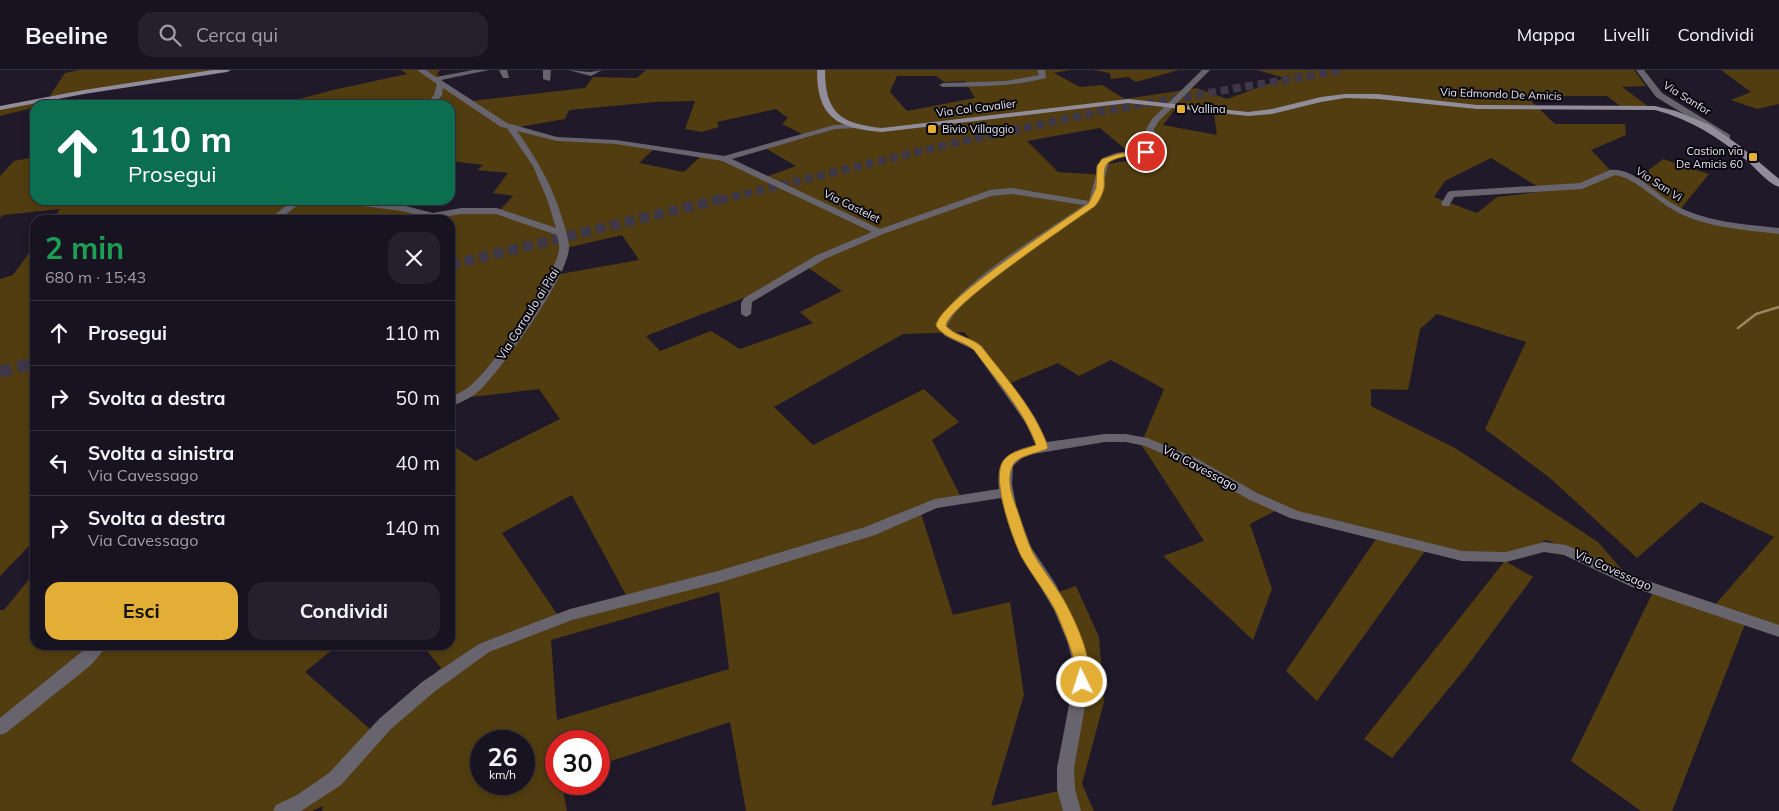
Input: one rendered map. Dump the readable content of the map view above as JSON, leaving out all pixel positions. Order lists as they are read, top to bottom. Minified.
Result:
{"streets":{"main road":["Via Edmondo De Amicis","Via Col Cavalier"],"street":["Via Sanfor","Via San Vi","Via Castelet","Via Corraulo ai Piai","Via Cavessago"]},"crossings":[["Via Edmondo De Amicis","Via Sanfor"],["Via Edmondo De Amicis","Via Col Cavalier"],["Via Col Cavalier","Via Castelet"],["Via Castelet","Via Corraulo ai Piai"]],"places":{"transit":["Vallina","Bivio Villaggio","Castion via De Amicis 60"]},"page":{"header":"Beeline","search":"Cerca qui","nav":["Mappa","Livelli","Condividi"],"turn":["110 m","Prosegui"],"heading":["2 min","680 m · 15:43"],"list":[{"name":"Prosegui","value":"110 m"},{"name":"Svolta a destra","value":"50 m"},{"name":"Svolta a sinistra","note":"Via Cavessago","value":"40 m"},{"name":"Svolta a destra","note":"Via Cavessago","value":"140 m"}],"buttons":["Esci","Condividi"],"speed":"26 km/h","limit":"30"}}
